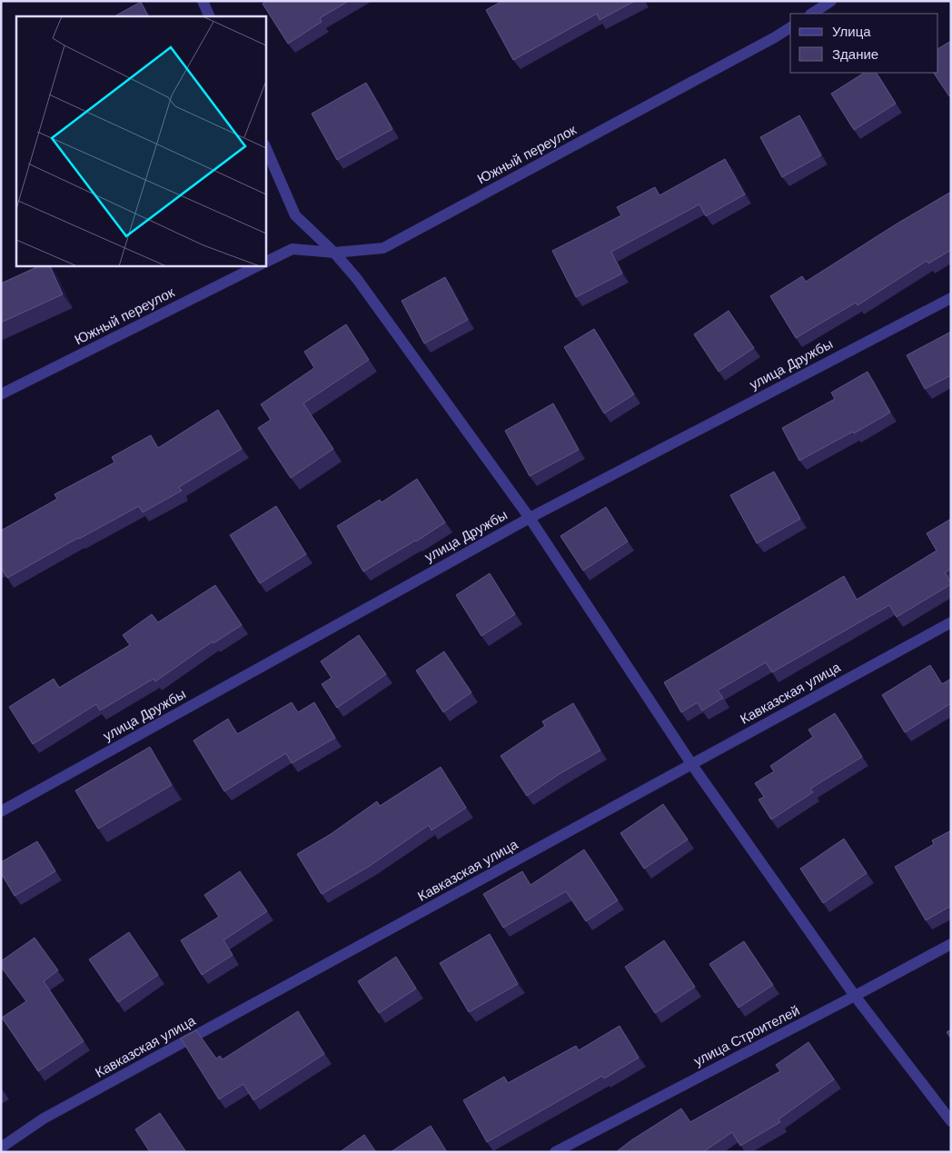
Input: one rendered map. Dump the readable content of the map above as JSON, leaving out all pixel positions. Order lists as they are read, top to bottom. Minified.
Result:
{"streets":{"street":["Южный переулок","улица Дружбы","Кавказская улица","улица Строителей"]},"legend":["Улица","Здание"]}
